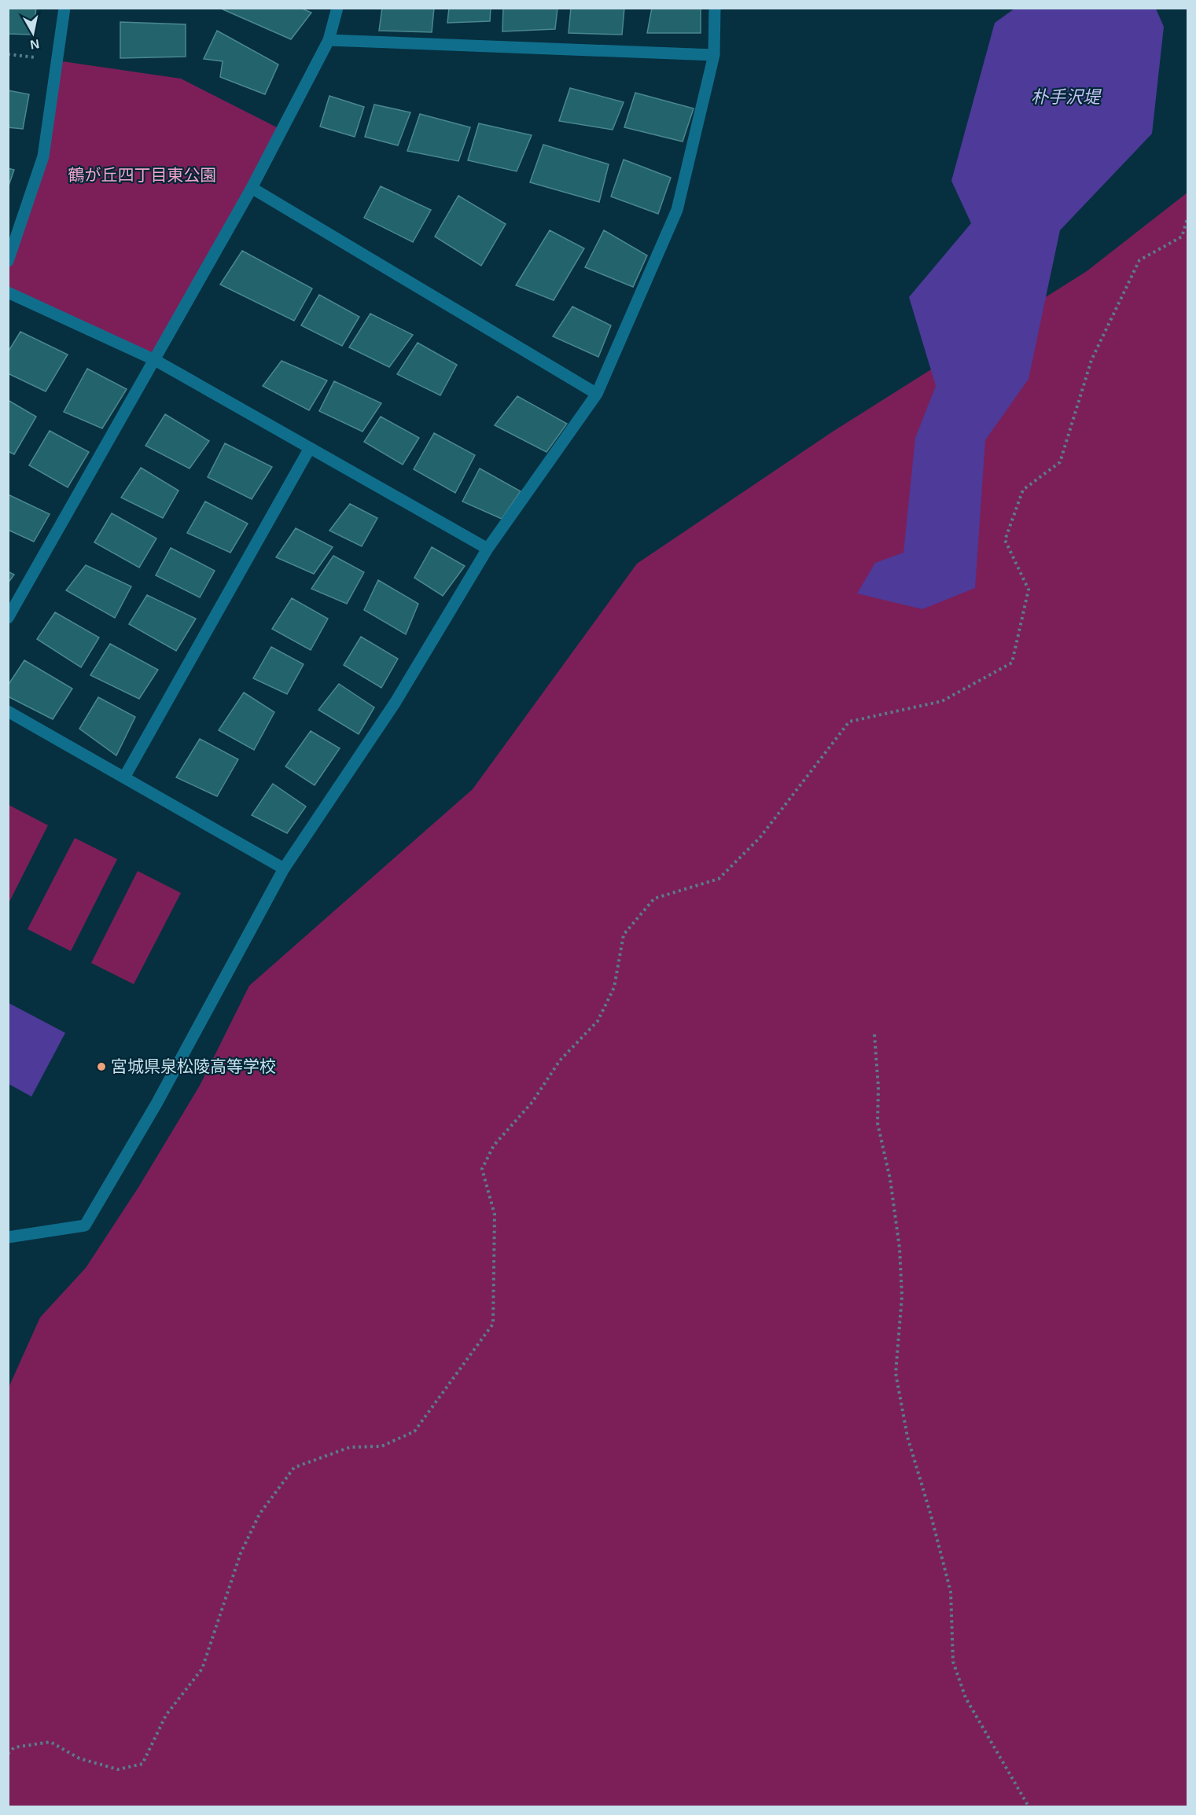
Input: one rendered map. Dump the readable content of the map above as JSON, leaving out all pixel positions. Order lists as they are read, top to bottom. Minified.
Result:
{"water":["朴手沢堤"],"parks":["鶴が丘四丁目東公園"],"places":["宮城県泉松陵高等学校"],"north":"bottom"}
